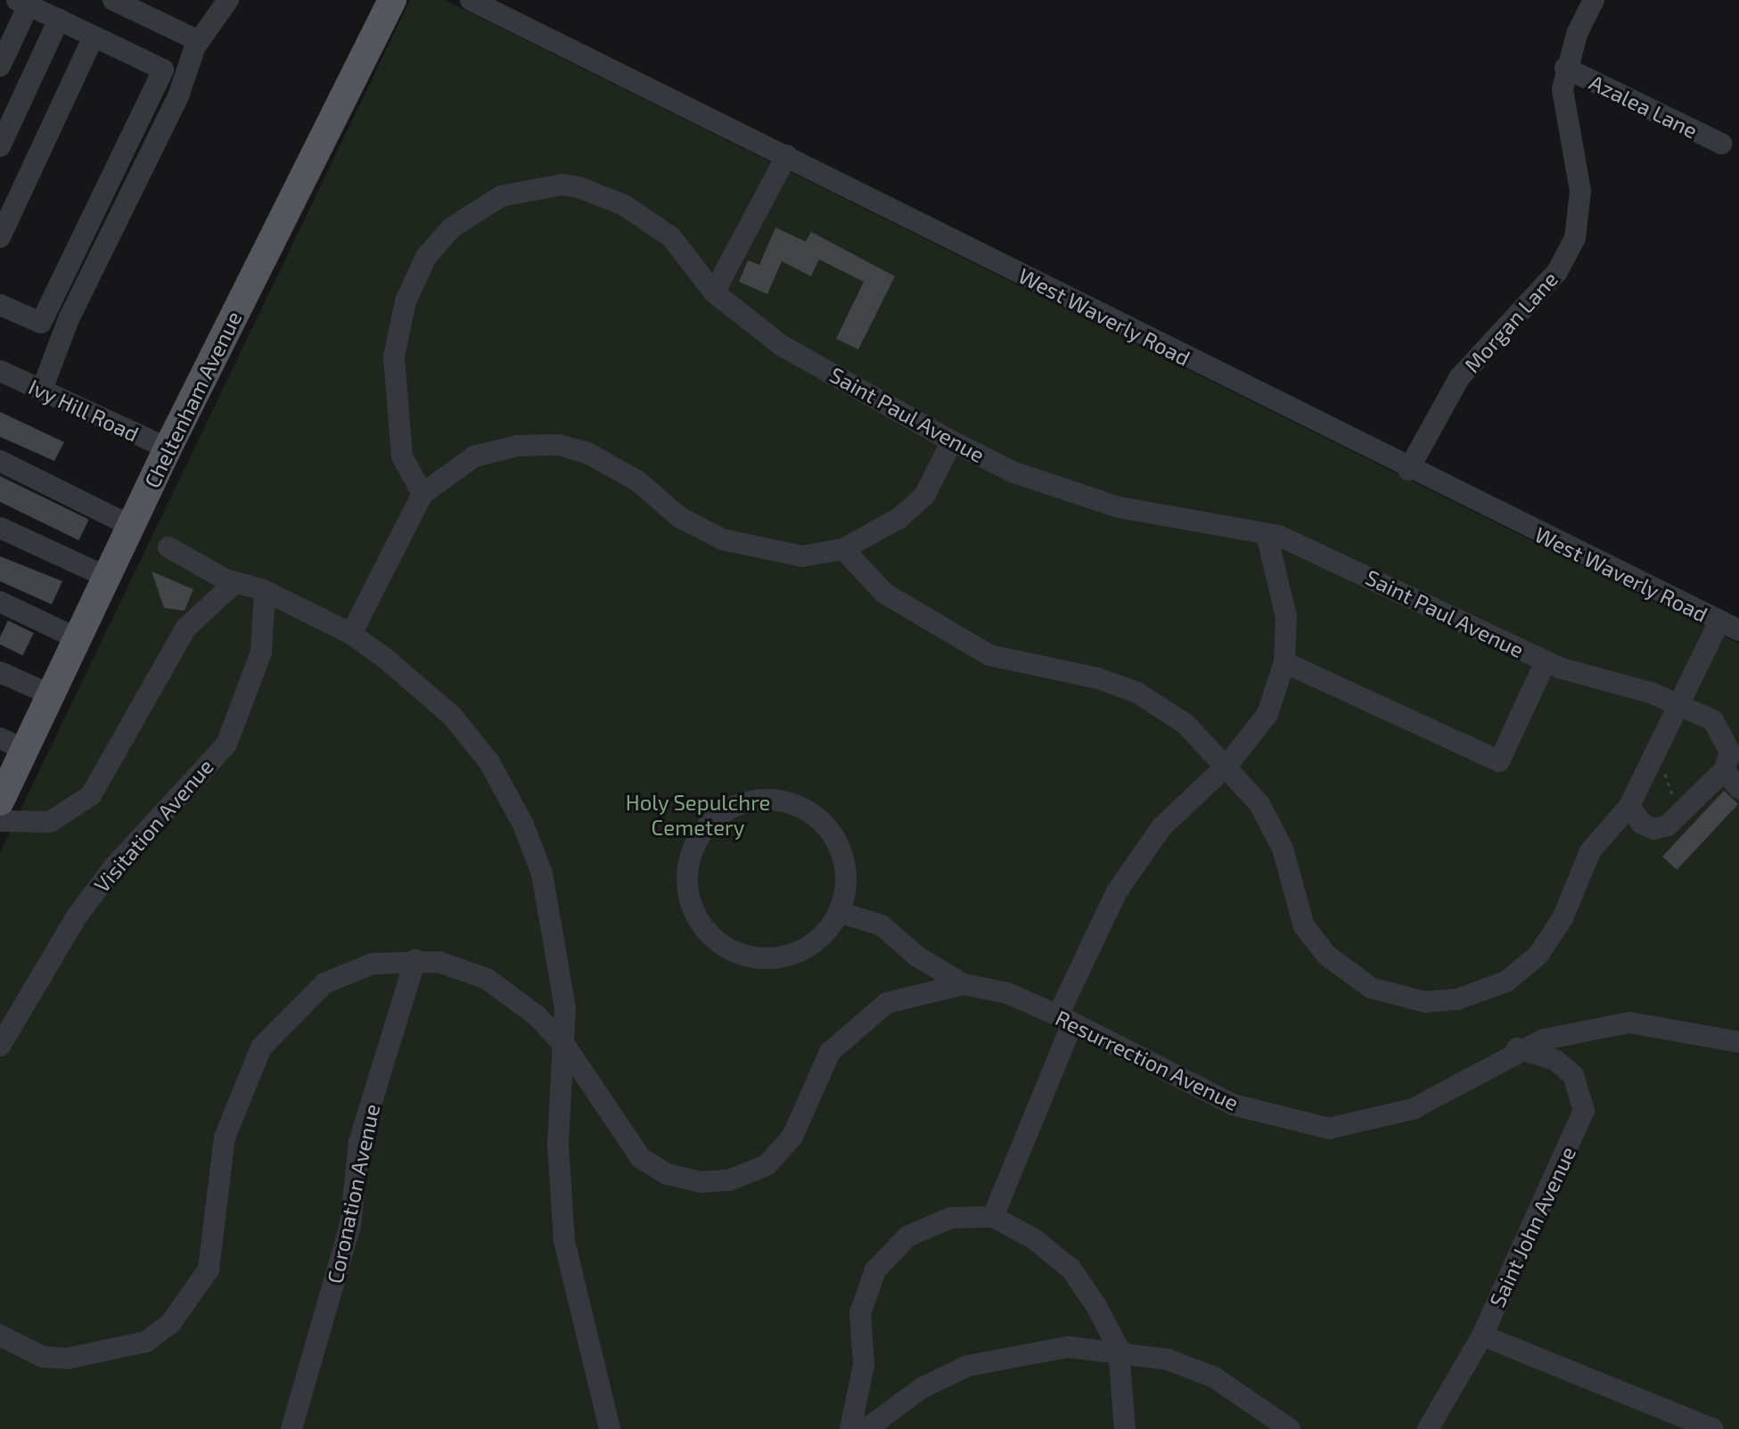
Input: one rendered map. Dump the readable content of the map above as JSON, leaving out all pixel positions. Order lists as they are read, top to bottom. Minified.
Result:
{"streets":{"main road":["Cheltenham Avenue"],"street":["Azalea Lane","West Waverly Road","Morgan Lane","Ivy Hill Road","Saint Paul Avenue","Visitation Avenue","Resurrection Avenue","Coronation Avenue","Saint John Avenue"]},"crossings":[["Azalea Lane","Morgan Lane"],["West Waverly Road","Morgan Lane"],["Cheltenham Avenue","Ivy Hill Road"],["Resurrection Avenue","Saint John Avenue"]],"parks":["Holy Sepulchre Cemetery"]}
